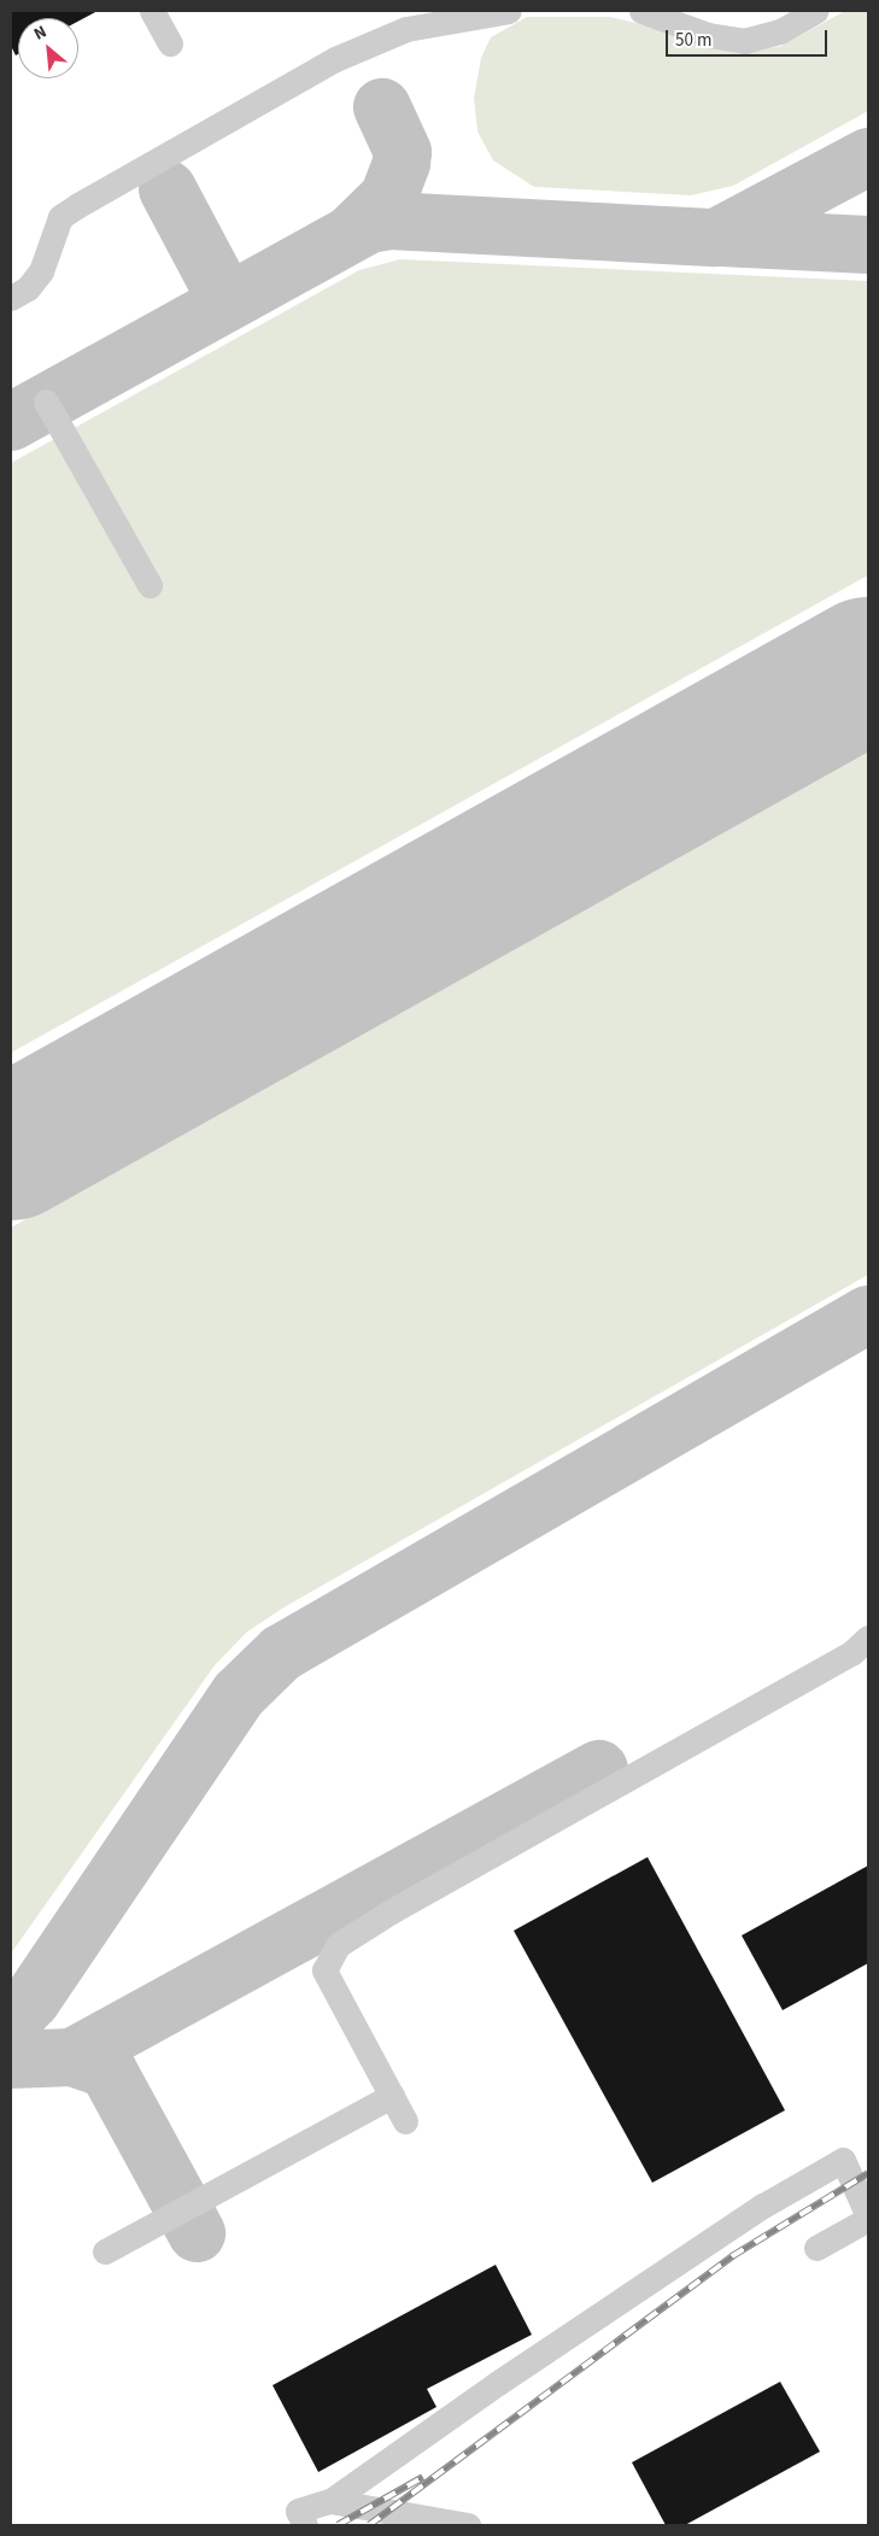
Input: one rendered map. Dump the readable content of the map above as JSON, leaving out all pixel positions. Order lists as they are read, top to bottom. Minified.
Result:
{"scale_bar":"50 m","north":"top left"}
